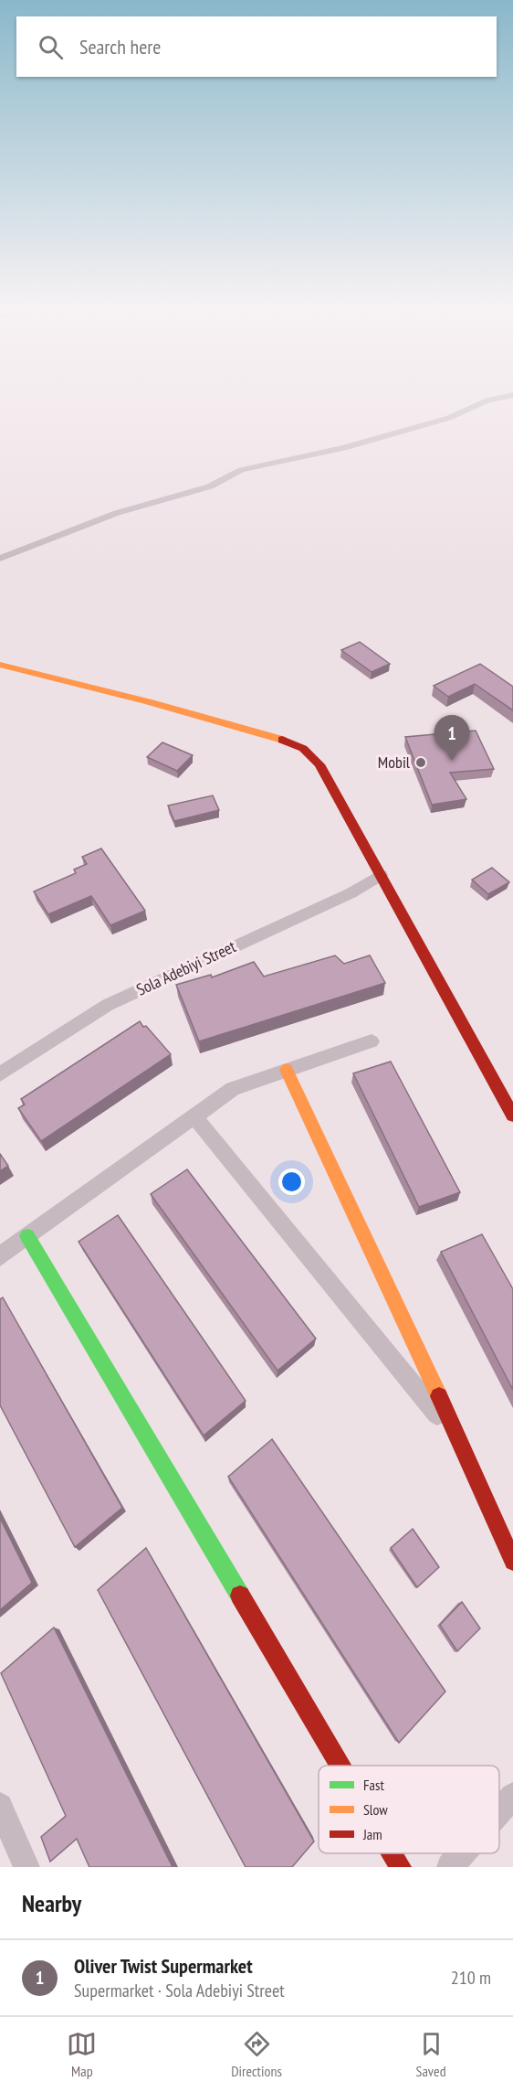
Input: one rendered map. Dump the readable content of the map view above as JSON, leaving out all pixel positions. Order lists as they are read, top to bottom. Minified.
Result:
{"streets":{"street":["Sola Adebiyi Street"]},"places":["Mobil"],"legend":["Fast","Slow","Jam"],"page":{"search":"Search here","pins":"1","heading":"Nearby","list":[{"mark":"1","name":"Oliver Twist Supermarket","note":"Supermarket · Sola Adebiyi Street","value":"210 m"}],"nav":["Map","Directions","Saved"]}}
